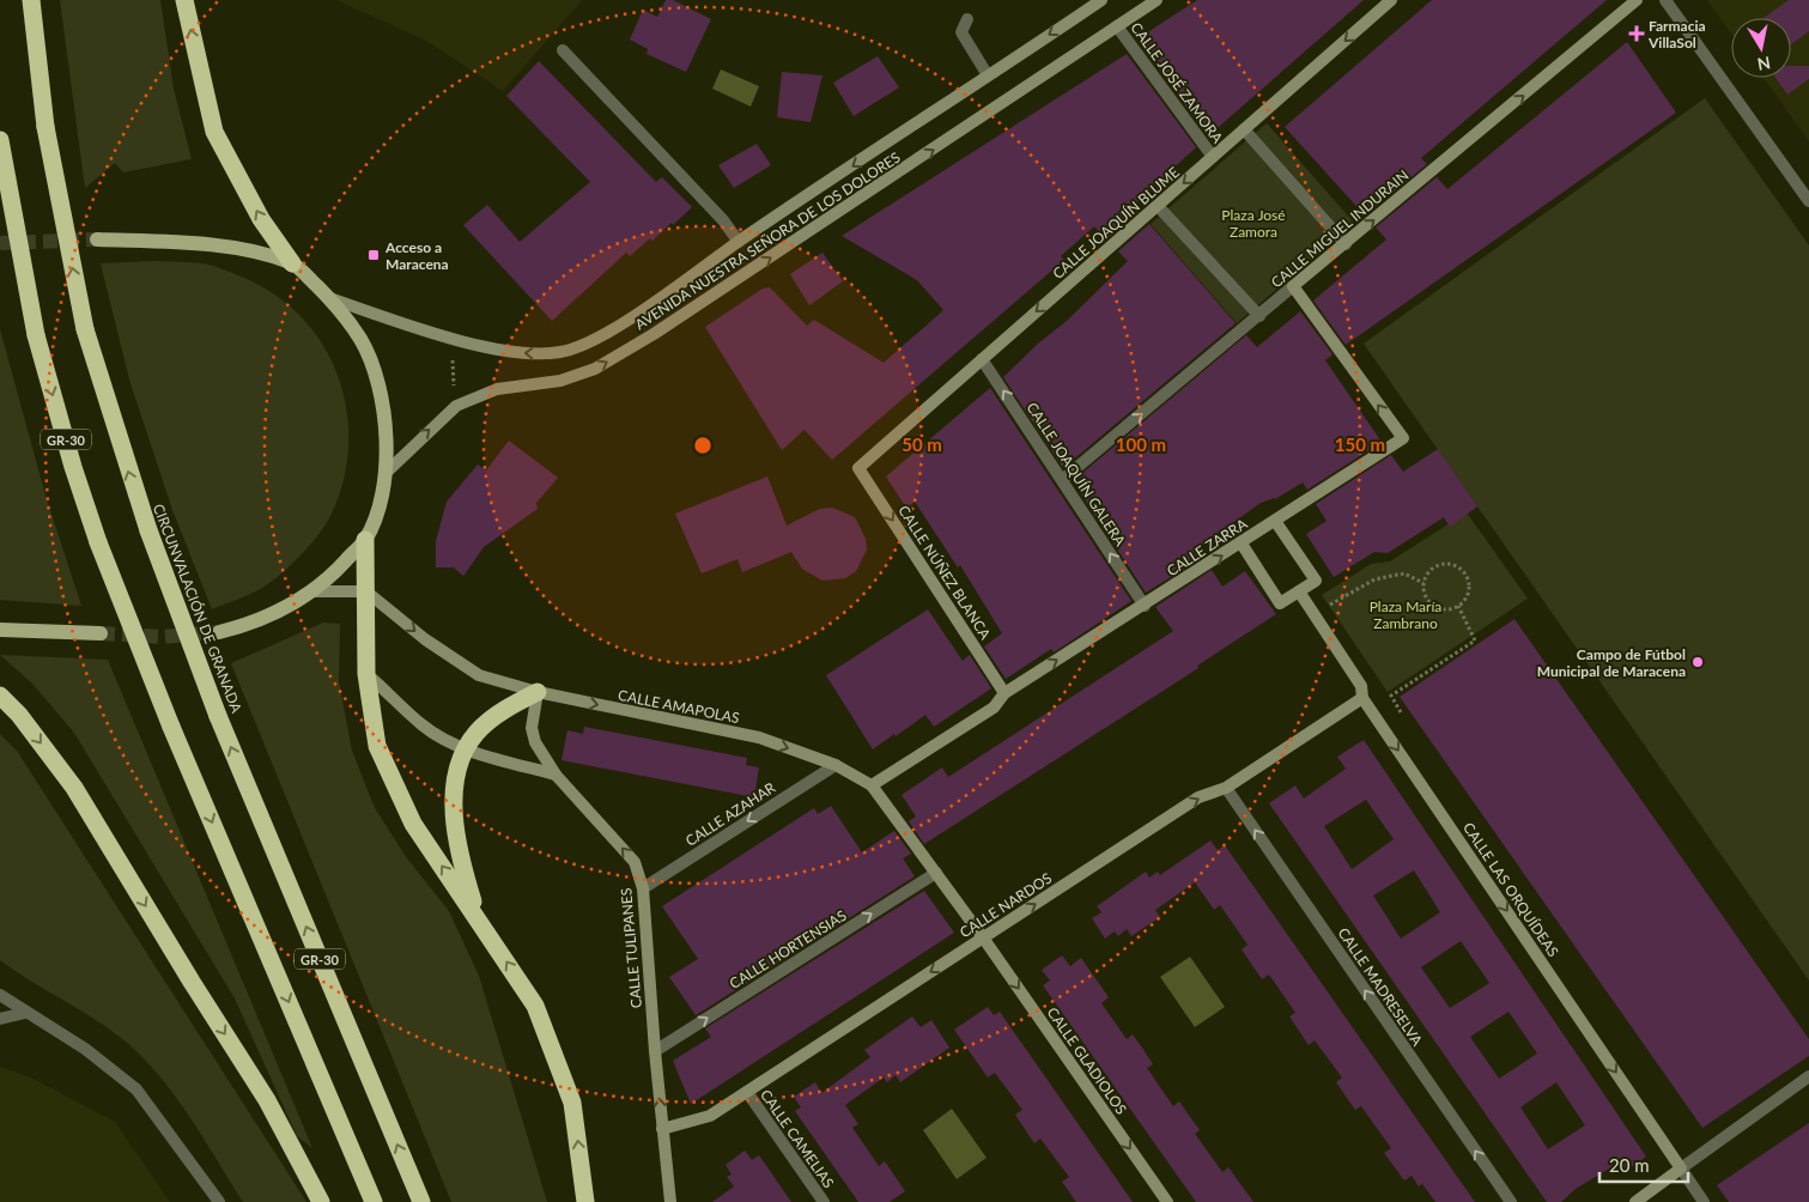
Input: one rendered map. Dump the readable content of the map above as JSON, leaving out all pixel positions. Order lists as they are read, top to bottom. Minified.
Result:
{"streets":{"highway":["GR-30","CIRCUNVALACIÓN DE GRANADA"],"street":["CALLE JOSÉ ZAMORA","CALLE JOAQUÍN BLUME","CALLE MIGUEL INDURAIN","AVENIDA NUESTRA SEÑORA DE LOS DOLORES","CALLE JOAQUÍN GALERA","CALLE ZARRA","CALLE NÚÑEZ BLANCA","CALLE AMAPOLAS","CALLE AZAHAR","CALLE LAS ORQUÍDEAS","CALLE NARDOS","CALLE TULIPANES","CALLE HORTENSIAS","CALLE MADRESELVA","CALLE GLADIOLOS","CALLE CAMELIAS"]},"crossings":[["CALLE JOSÉ ZAMORA","CALLE JOAQUÍN BLUME"],["CALLE JOSÉ ZAMORA","AVENIDA NUESTRA SEÑORA DE LOS DOLORES"],["CALLE JOAQUÍN BLUME","CALLE JOAQUÍN GALERA"],["CALLE JOAQUÍN BLUME","CALLE NÚÑEZ BLANCA"],["CALLE MIGUEL INDURAIN","CALLE JOAQUÍN GALERA"],["CALLE MIGUEL INDURAIN","CALLE ZARRA"],["CALLE JOAQUÍN GALERA","CALLE ZARRA"],["CALLE ZARRA","CALLE NÚÑEZ BLANCA"],["CALLE ZARRA","CALLE AMAPOLAS"],["CALLE AMAPOLAS","CALLE AZAHAR"],["CALLE AMAPOLAS","CALLE NARDOS"],["CALLE AMAPOLAS","CALLE TULIPANES"],["CALLE AMAPOLAS","CALLE HORTENSIAS"],["CALLE AMAPOLAS","CALLE GLADIOLOS"],["CALLE AZAHAR","CALLE TULIPANES"],["CALLE LAS ORQUÍDEAS","CALLE NARDOS"],["CALLE NARDOS","CALLE TULIPANES"],["CALLE NARDOS","CALLE MADRESELVA"],["CALLE NARDOS","CALLE GLADIOLOS"],["CALLE NARDOS","CALLE CAMELIAS"],["CALLE TULIPANES","CALLE HORTENSIAS"]],"one_way":["CALLE JOAQUÍN BLUME","CALLE MIGUEL INDURAIN","CALLE JOAQUÍN GALERA","CALLE NÚÑEZ BLANCA","CALLE AZAHAR","CALLE LAS ORQUÍDEAS","CALLE TULIPANES","CALLE HORTENSIAS","CALLE MADRESELVA","CALLE GLADIOLOS"],"parks":["Plaza José Zamora","Plaza María Zambrano"],"places":{"health":["Farmacia VillaSol"],"transit":["Acceso a Maracena"],"other":["Campo de Fútbol Municipal de Maracena"]},"scale_bar":"20 m","north":"bottom","rings":["50 m","100 m","150 m"]}
